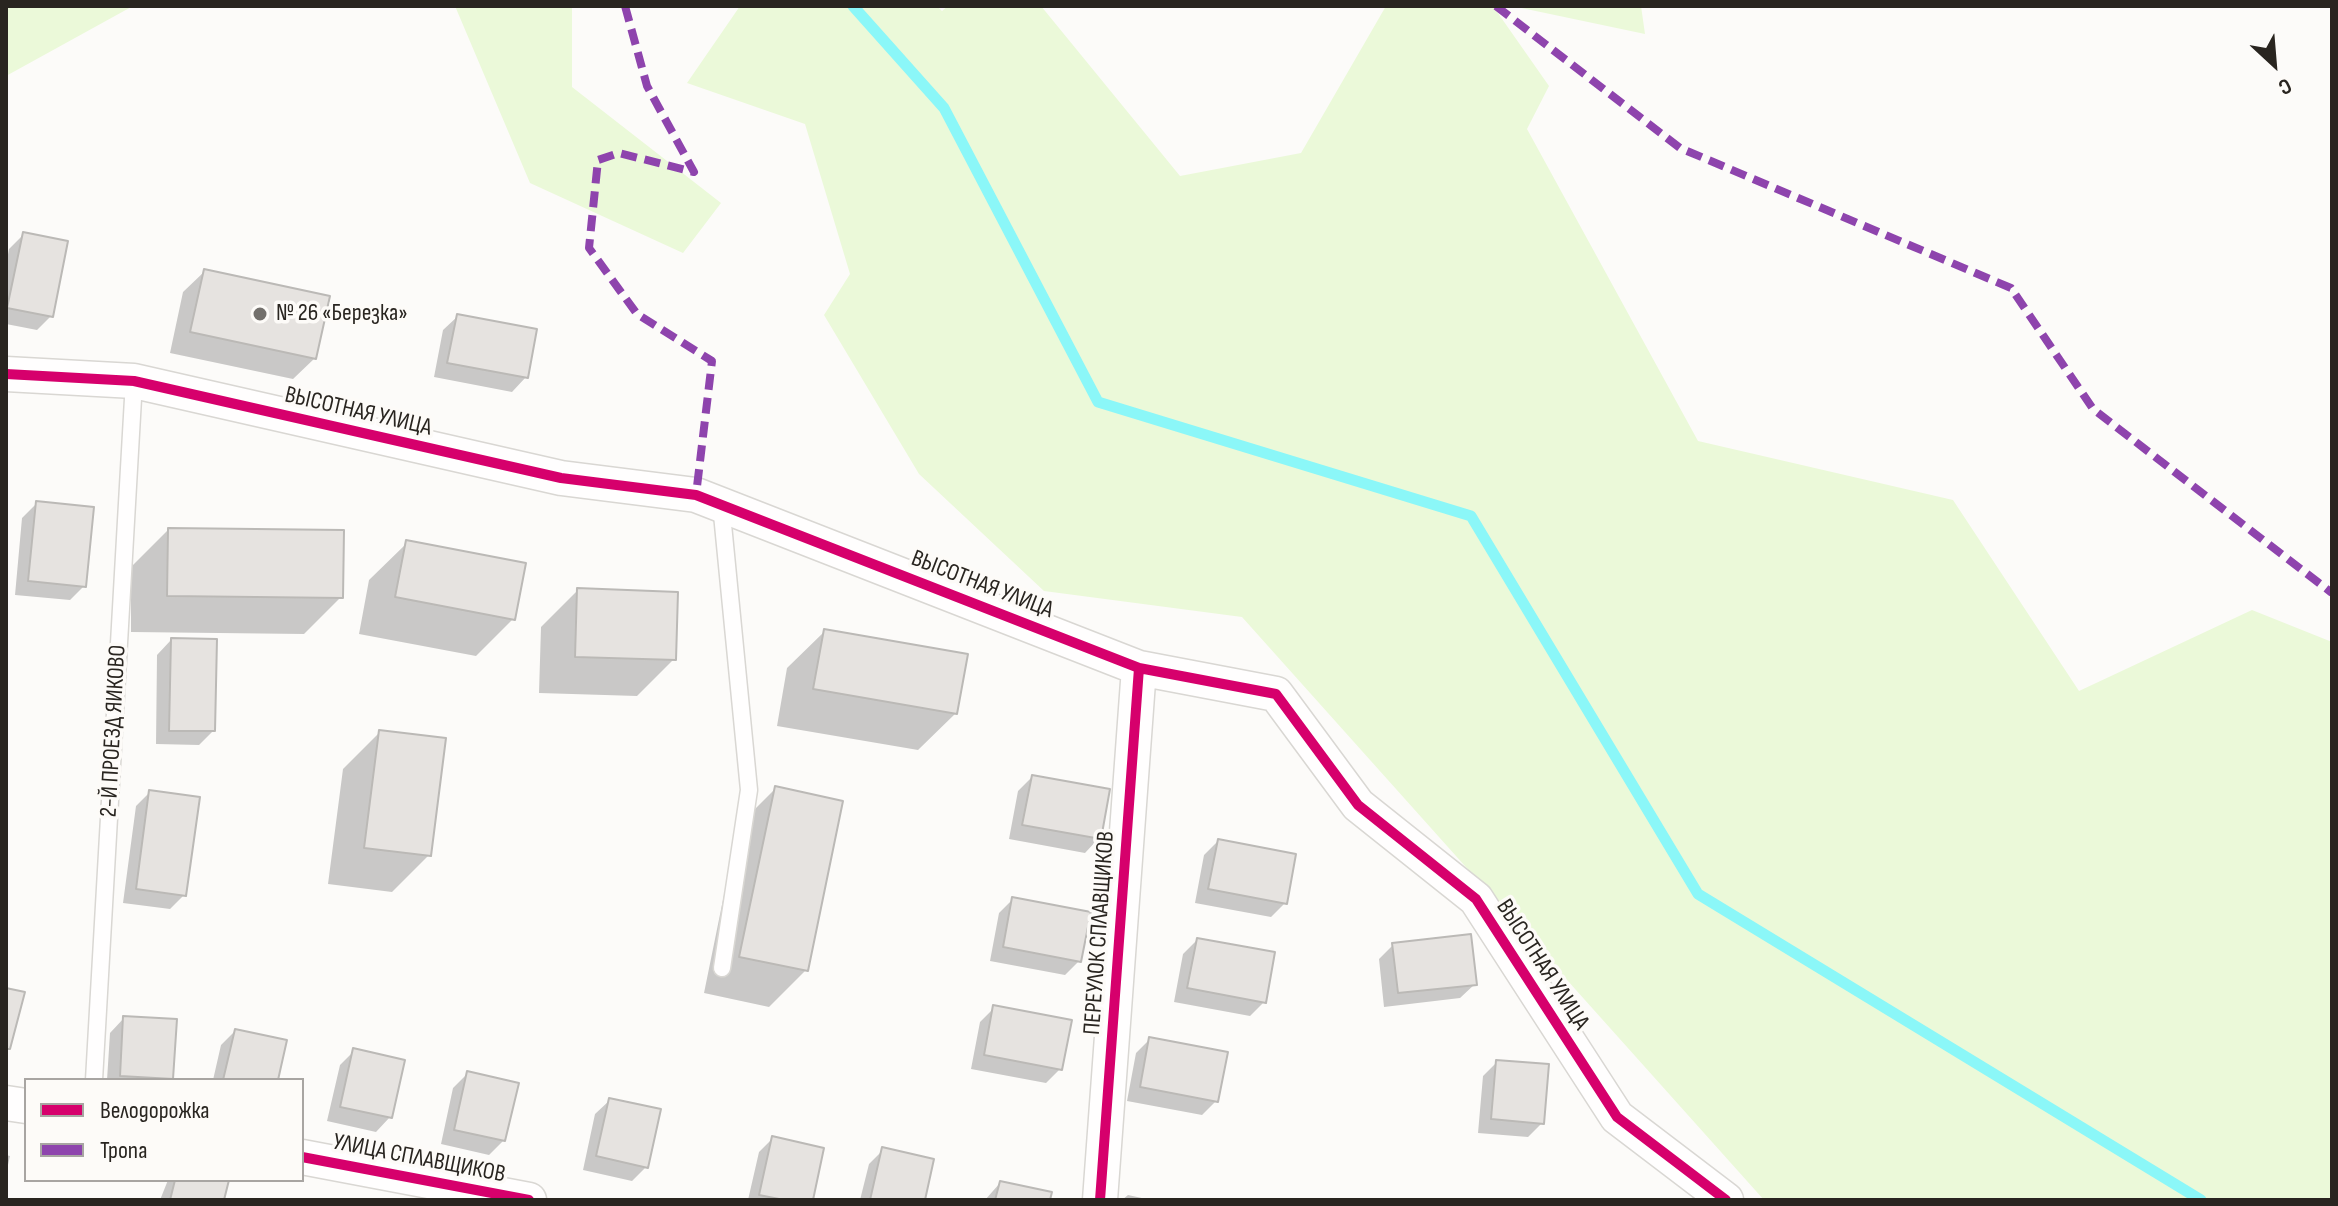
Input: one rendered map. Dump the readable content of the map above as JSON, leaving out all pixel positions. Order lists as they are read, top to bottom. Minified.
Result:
{"streets":{"street":["ВЫСОТНАЯ УЛИЦА","ПЕРЕУЛОК СПЛАВЩИКОВ","УЛИЦА СПЛАВЩИКОВ"],"lane":["2-Й ПРОЕЗД ЯИКОВО"]},"crossings":[["ВЫСОТНАЯ УЛИЦА","2-Й ПРОЕЗД ЯИКОВО"],["ВЫСОТНАЯ УЛИЦА","ПЕРЕУЛОК СПЛАВЩИКОВ"]],"places":["№ 26 «Березка»"],"legend":["Велодорожка","Тропа"],"north":"bottom right"}
